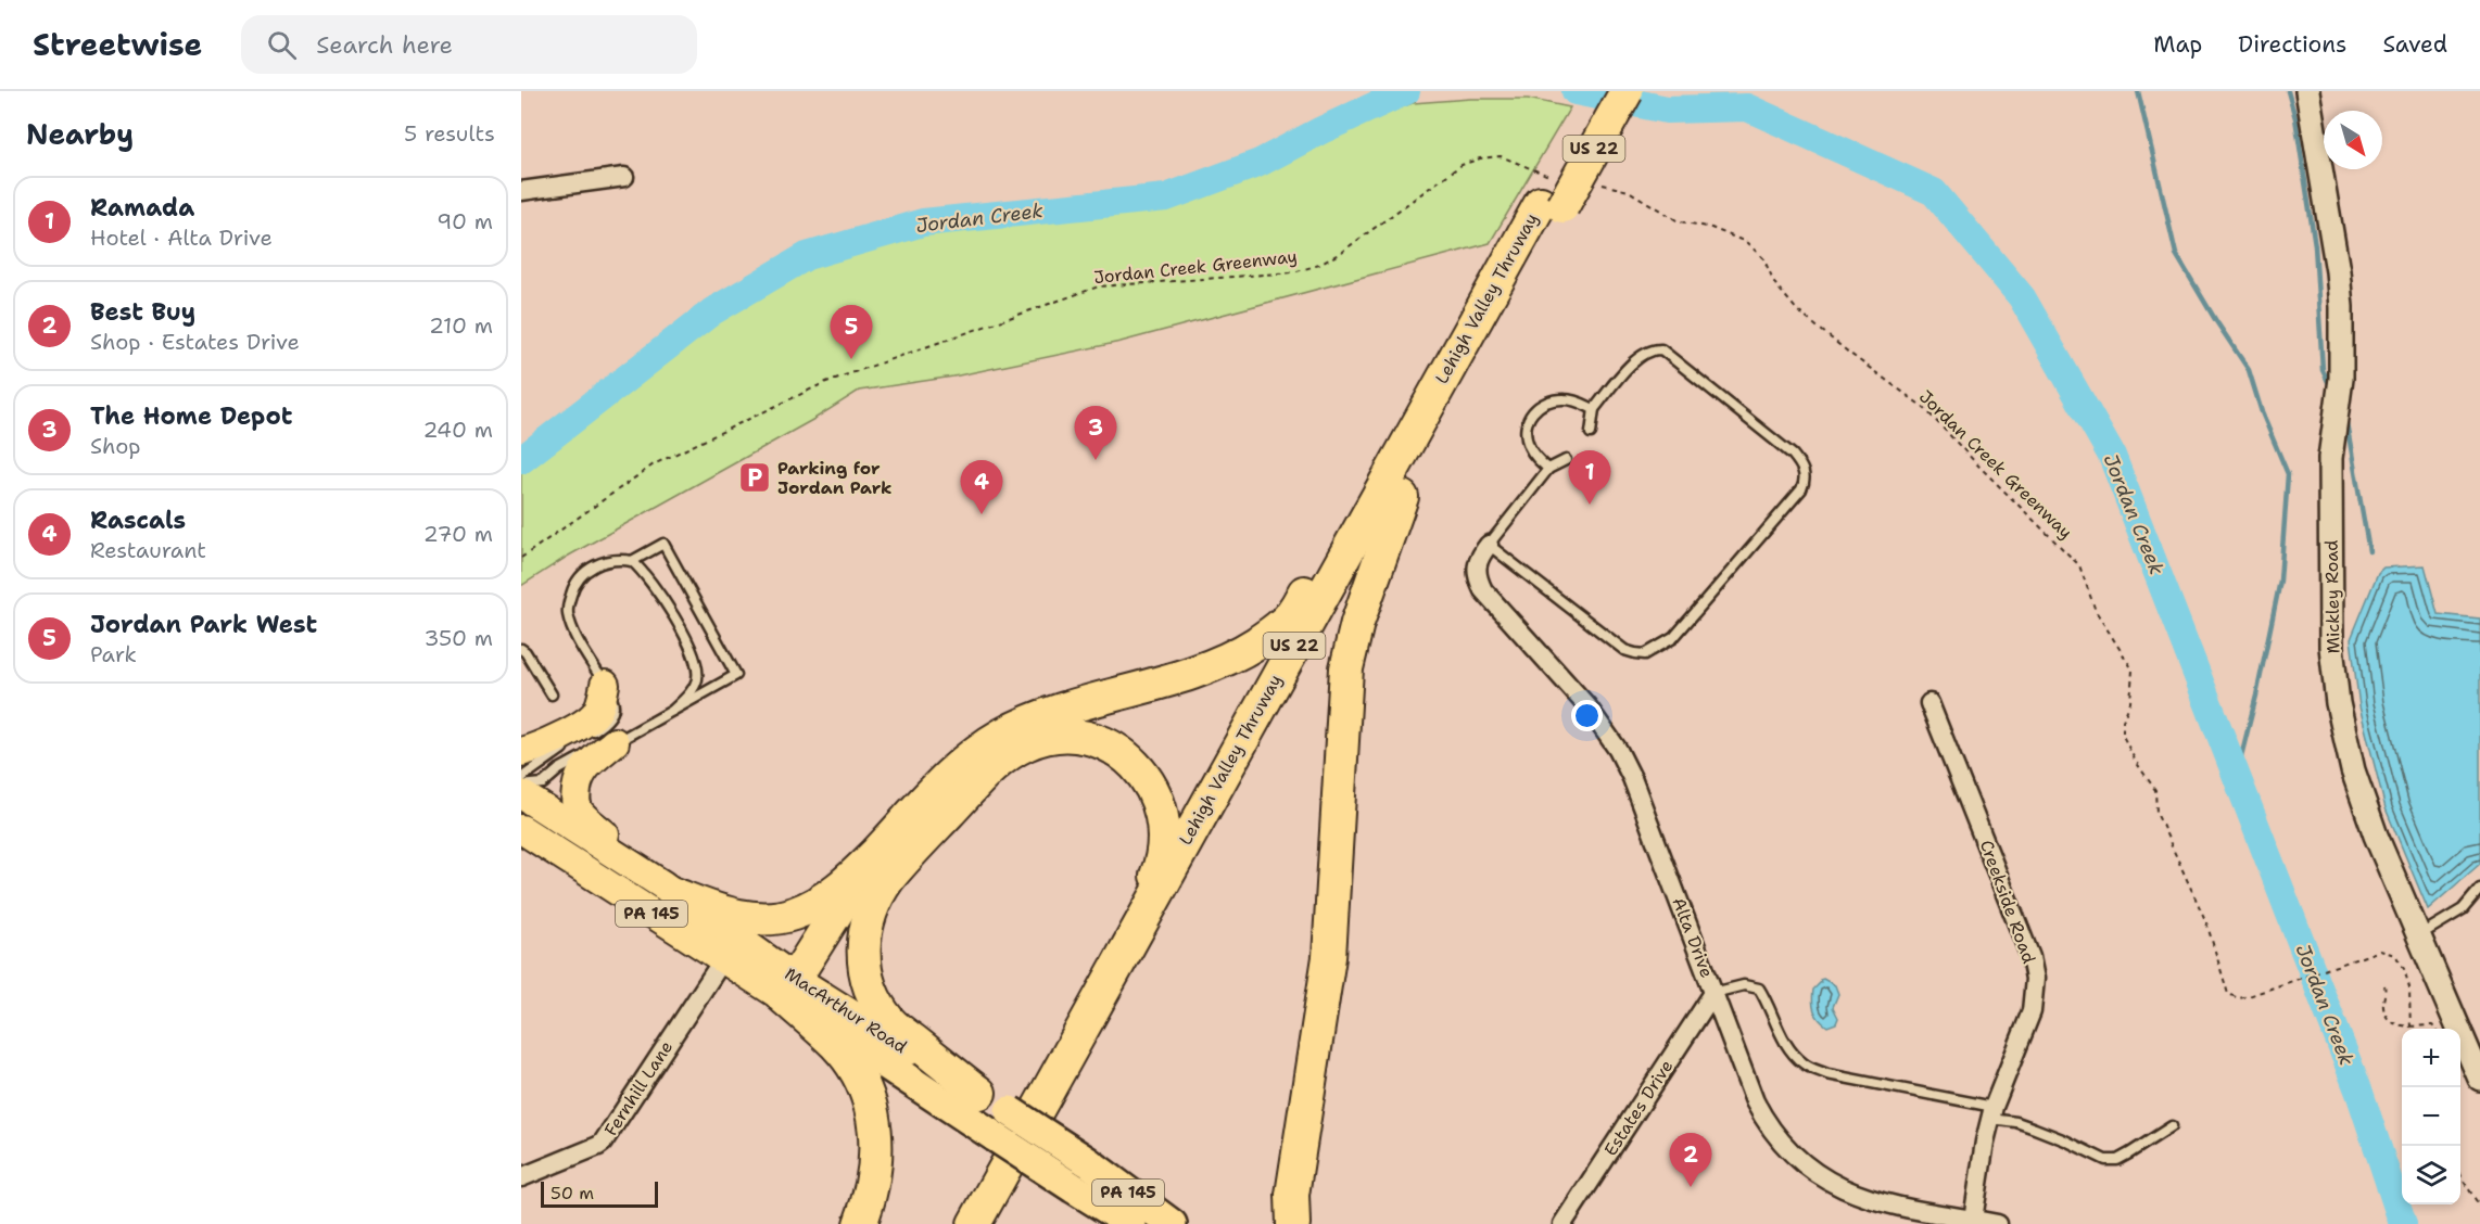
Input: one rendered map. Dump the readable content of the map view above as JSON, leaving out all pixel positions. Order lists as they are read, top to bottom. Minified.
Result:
{"streets":{"highway":["US 22","Lehigh Valley Thruway","PA 145","MacArthur Road"],"street":["Mickley Road","Creekside Road","Alta Drive","Fernhill Lane","Estates Drive"],"path":["Jordan Creek Greenway"]},"crossings":[["Jordan Creek Greenway","Lehigh Valley Thruway"],["Creekside Road","Alta Drive"],["Alta Drive","Estates Drive"],["MacArthur Road","Fernhill Lane"]],"water":["Jordan Creek"],"places":{"parking":["Parking for Jordan Park"]},"scale_bar":"50 m","north":"bottom right","page":{"header":"Streetwise","search":"Search here","nav":["Map","Directions","Saved"],"heading":["Nearby","5 results"],"list":[{"mark":"1","name":"Ramada","note":"Hotel · Alta Drive","value":"90 m"},{"mark":"2","name":"Best Buy","note":"Shop · Estates Drive","value":"210 m"},{"mark":"3","name":"The Home Depot","note":"Shop","value":"240 m"},{"mark":"4","name":"Rascals","note":"Restaurant","value":"270 m"},{"mark":"5","name":"Jordan Park West","note":"Park","value":"350 m"}],"pins":["5","3","1","4","2"],"map_buttons":["+","−"],"scale":"50 m"}}
